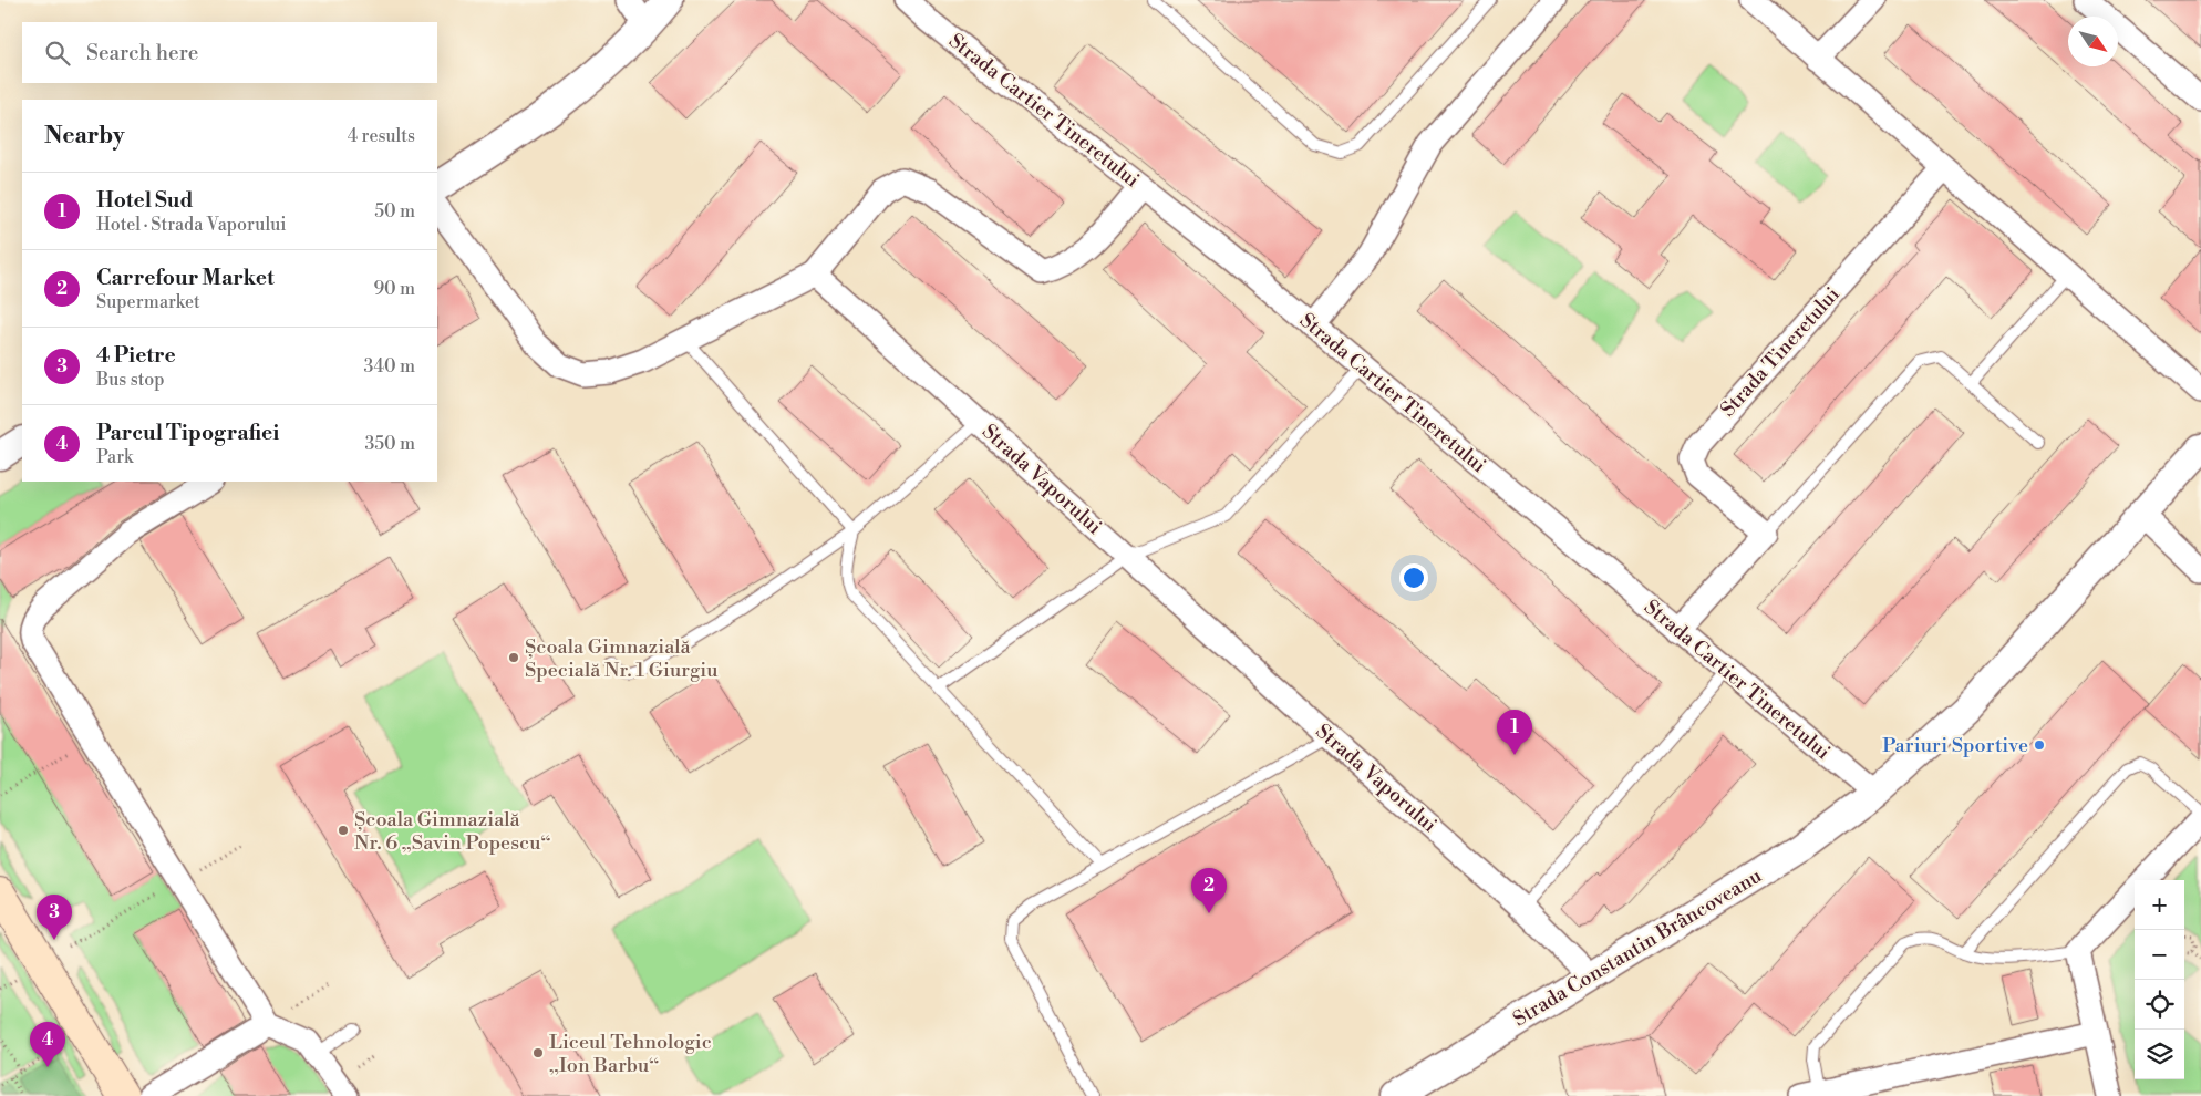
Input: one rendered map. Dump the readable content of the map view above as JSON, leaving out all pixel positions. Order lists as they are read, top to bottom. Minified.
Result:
{"streets":{"street":["Strada Cartier Tineretului","Strada Tineretului","Strada Vaporului","Strada Constantin Brâncoveanu"]},"crossings":[["Strada Cartier Tineretului","Strada Constantin Brâncoveanu"],["Strada Vaporului","Strada Constantin Brâncoveanu"]],"places":["Școala Gimnazială Specială Nr. 1 Giurgiu","Pariuri Sportive","Școala Gimnazială Nr. 6 „Savin Popescu“","Liceul Tehnologic „Ion Barbu“"],"north":"bottom right","page":{"search":"Search here","heading":["Nearby","4 results"],"list":[{"mark":"1","name":"Hotel Sud","note":"Hotel · Strada Vaporului","value":"50 m"},{"mark":"2","name":"Carrefour Market","note":"Supermarket","value":"90 m"},{"mark":"3","name":"4 Pietre","note":"Bus stop","value":"340 m"},{"mark":"4","name":"Parcul Tipografiei","note":"Park","value":"350 m"}],"pins":["1","2","3","4"],"map_buttons":["+","−"]}}
